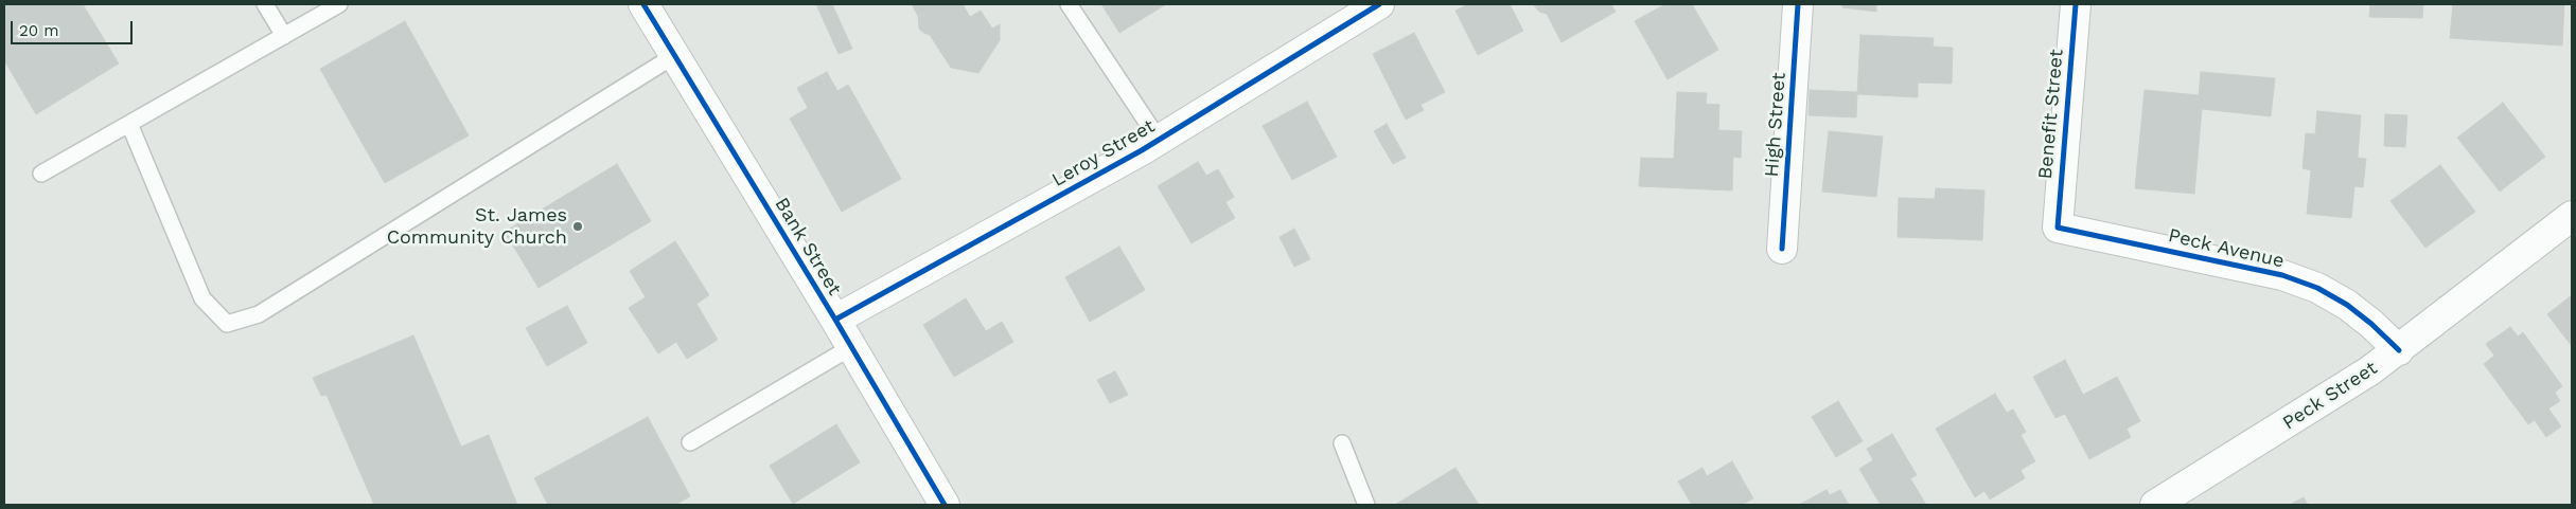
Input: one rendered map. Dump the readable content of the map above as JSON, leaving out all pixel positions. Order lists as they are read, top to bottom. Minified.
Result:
{"streets":{"street":["Benefit Street","High Street","Leroy Street","Bank Street","Peck Avenue","Peck Street"]},"crossings":[["Benefit Street","Peck Avenue"],["Leroy Street","Bank Street"],["Peck Avenue","Peck Street"]],"places":["St. James Community Church"],"scale_bar":"20 m"}
